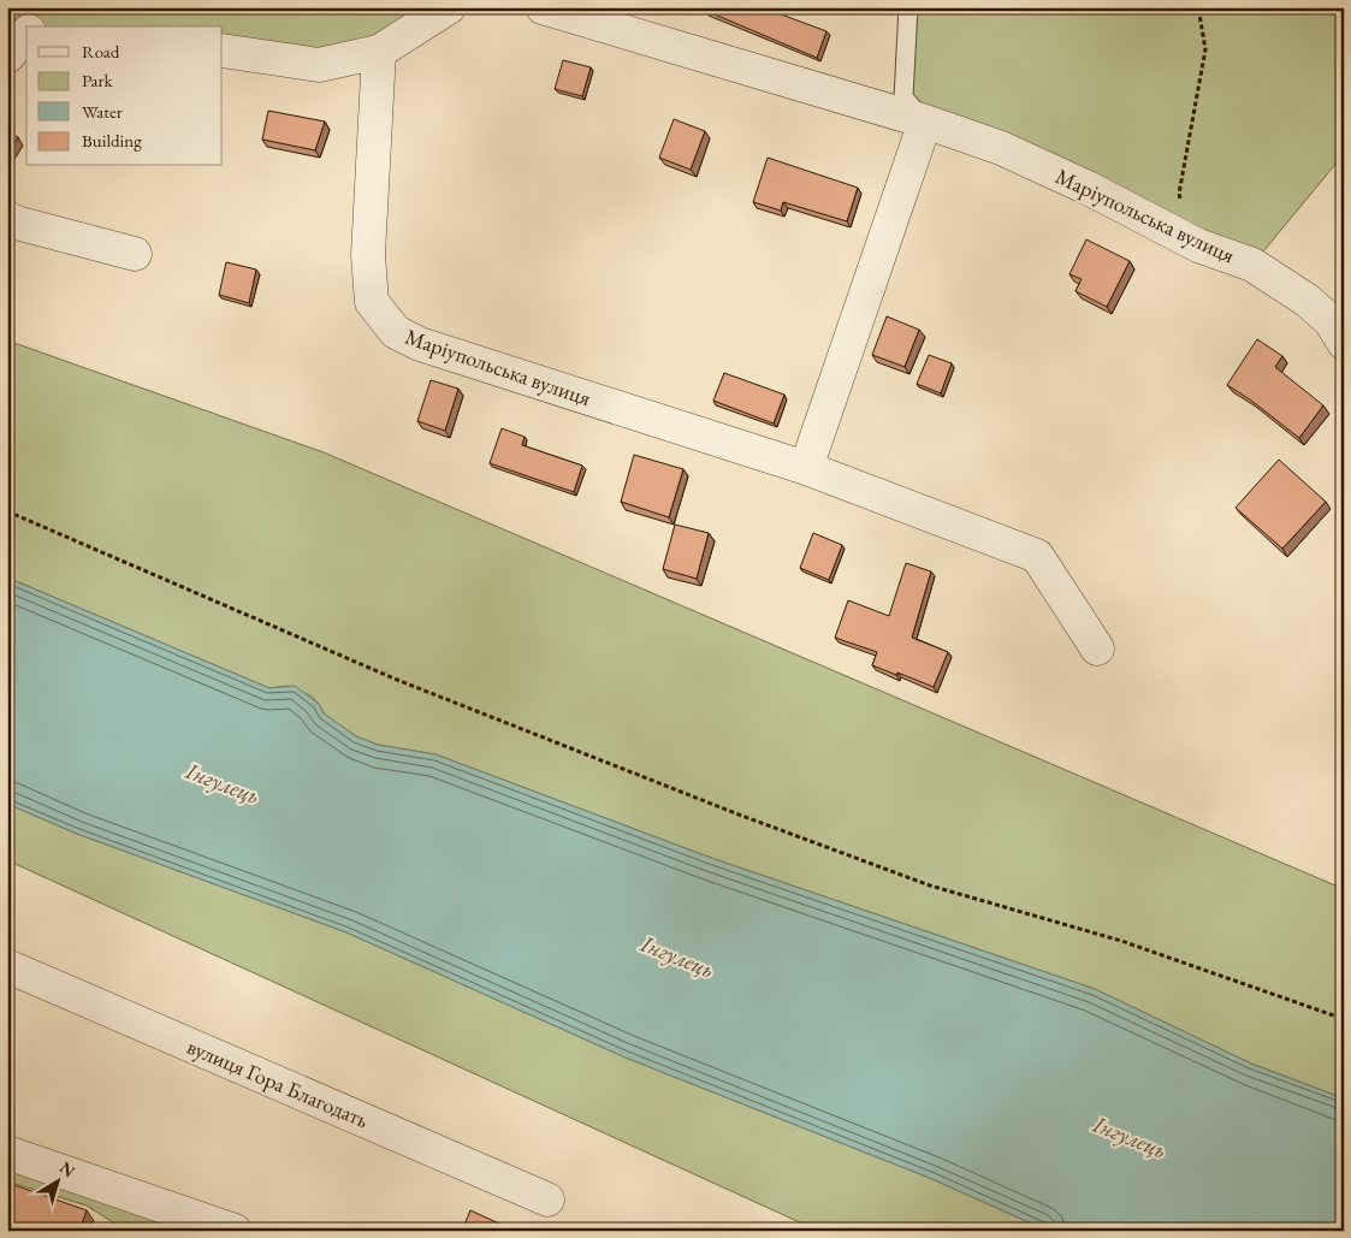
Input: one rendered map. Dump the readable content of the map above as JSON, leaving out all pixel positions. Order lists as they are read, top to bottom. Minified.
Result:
{"streets":{"street":["Маріупольська вулиця","вулиця Гора Благодать"]},"water":["Інгулець"],"legend":["Road","Park","Water","Building"],"north":"top right"}
